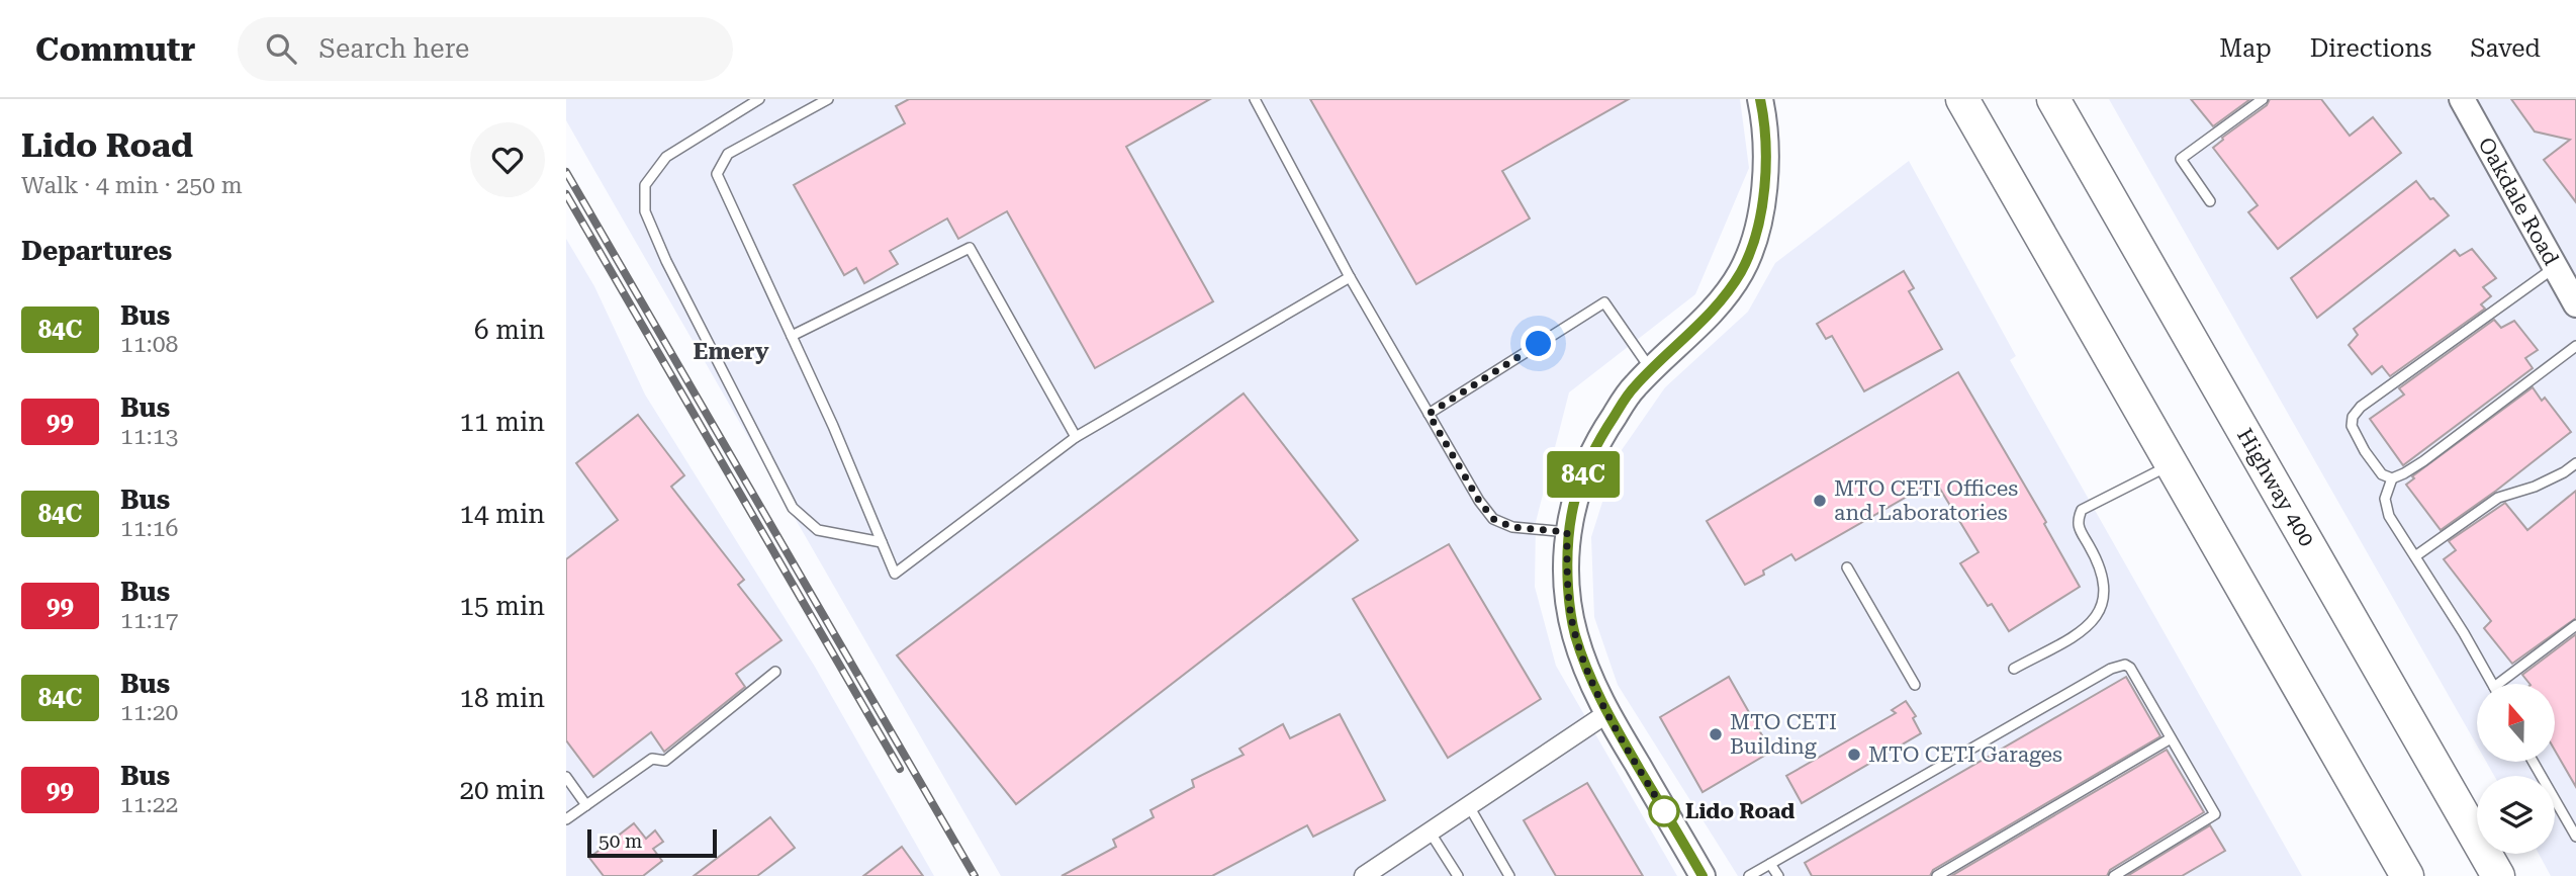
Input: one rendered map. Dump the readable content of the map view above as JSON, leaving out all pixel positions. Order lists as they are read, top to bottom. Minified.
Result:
{"streets":{"highway":["Highway 400"],"street":["Oakdale Road"]},"districts":["Emery"],"places":["MTO CETI Offices and Laboratories","MTO CETI Building","MTO CETI Garages","Lido Road"],"lines":["bus line 84C"],"scale_bar":"50 m","north":"top","page":{"header":"Commutr","search":"Search here","nav":["Map","Directions","Saved"],"heading":[["Lido Road","Walk · 4 min · 250 m"],"Departures"],"on_map":"84C","list":[{"mark":"84C","name":"Bus","note":"11:08","value":"6 min"},{"mark":"99","name":"Bus","note":"11:13","value":"11 min"},{"mark":"84C","name":"Bus","note":"11:16","value":"14 min"},{"mark":"99","name":"Bus","note":"11:17","value":"15 min"},{"mark":"84C","name":"Bus","note":"11:20","value":"18 min"},{"mark":"99","name":"Bus","note":"11:22","value":"20 min"}],"scale":"50 m"}}
